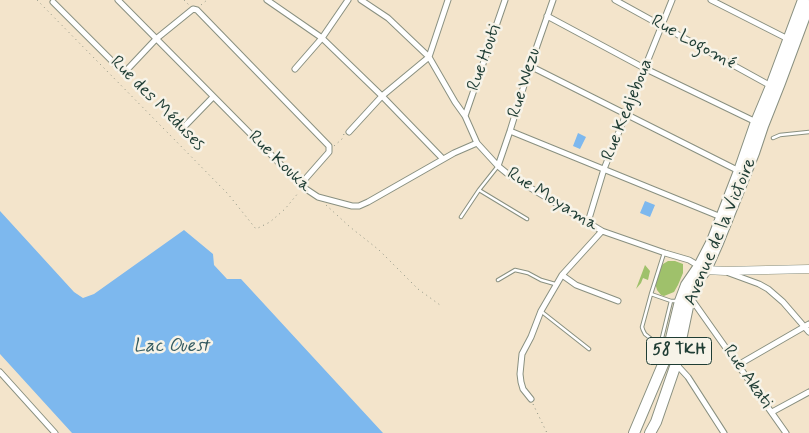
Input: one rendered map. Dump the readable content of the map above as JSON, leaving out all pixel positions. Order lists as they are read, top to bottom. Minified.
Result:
{"streets":{"highway":["Avenue de la Victoire","58 TKH"],"street":["Rue Logomé","Rue Houti","Rue Wezu","Rue Kedjeboua","Rue Kouka","Rue Moyama","Rue Akati"],"path":["Rue des Méduses"]},"crossings":[["Rue Logomé","Rue Kedjeboua"],["Rue Logomé","Avenue de la Victoire"],["Rue Houti","Rue Moyama"],["Rue Wezu","Rue Moyama"],["Rue des Méduses","Rue Kouka"],["Rue Kedjeboua","Rue Moyama"],["Rue Kouka","Rue Moyama"],["Rue Moyama","Avenue de la Victoire"],["Avenue de la Victoire","58 TKH"],["Avenue de la Victoire","Rue Akati"]],"water":["Lac Ouest"]}
